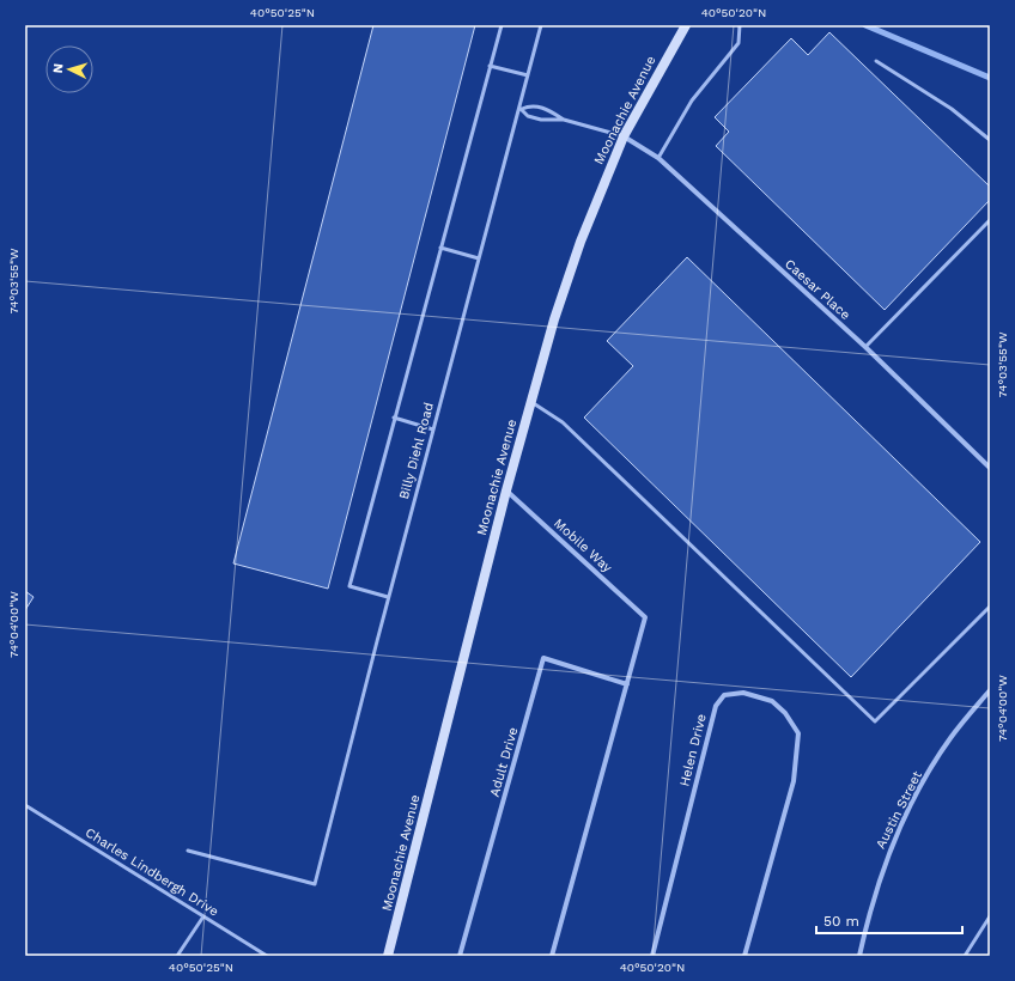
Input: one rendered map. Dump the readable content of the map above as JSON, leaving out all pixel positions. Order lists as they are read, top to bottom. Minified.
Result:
{"streets":{"main road":["Moonachie Avenue"],"street":["Caesar Place","Mobile Way","Helen Drive","Adult Drive","Austin Street"],"lane":["Billy Diehl Road","Charles Lindbergh Drive"]},"crossings":[["Moonachie Avenue","Caesar Place"],["Moonachie Avenue","Mobile Way"],["Mobile Way","Adult Drive"]],"scale_bar":"50 m","north":"left","coordinates":["40°50'25\"N","40°50'20\"N","74°03'55\"W","74°04'00\"W"]}
